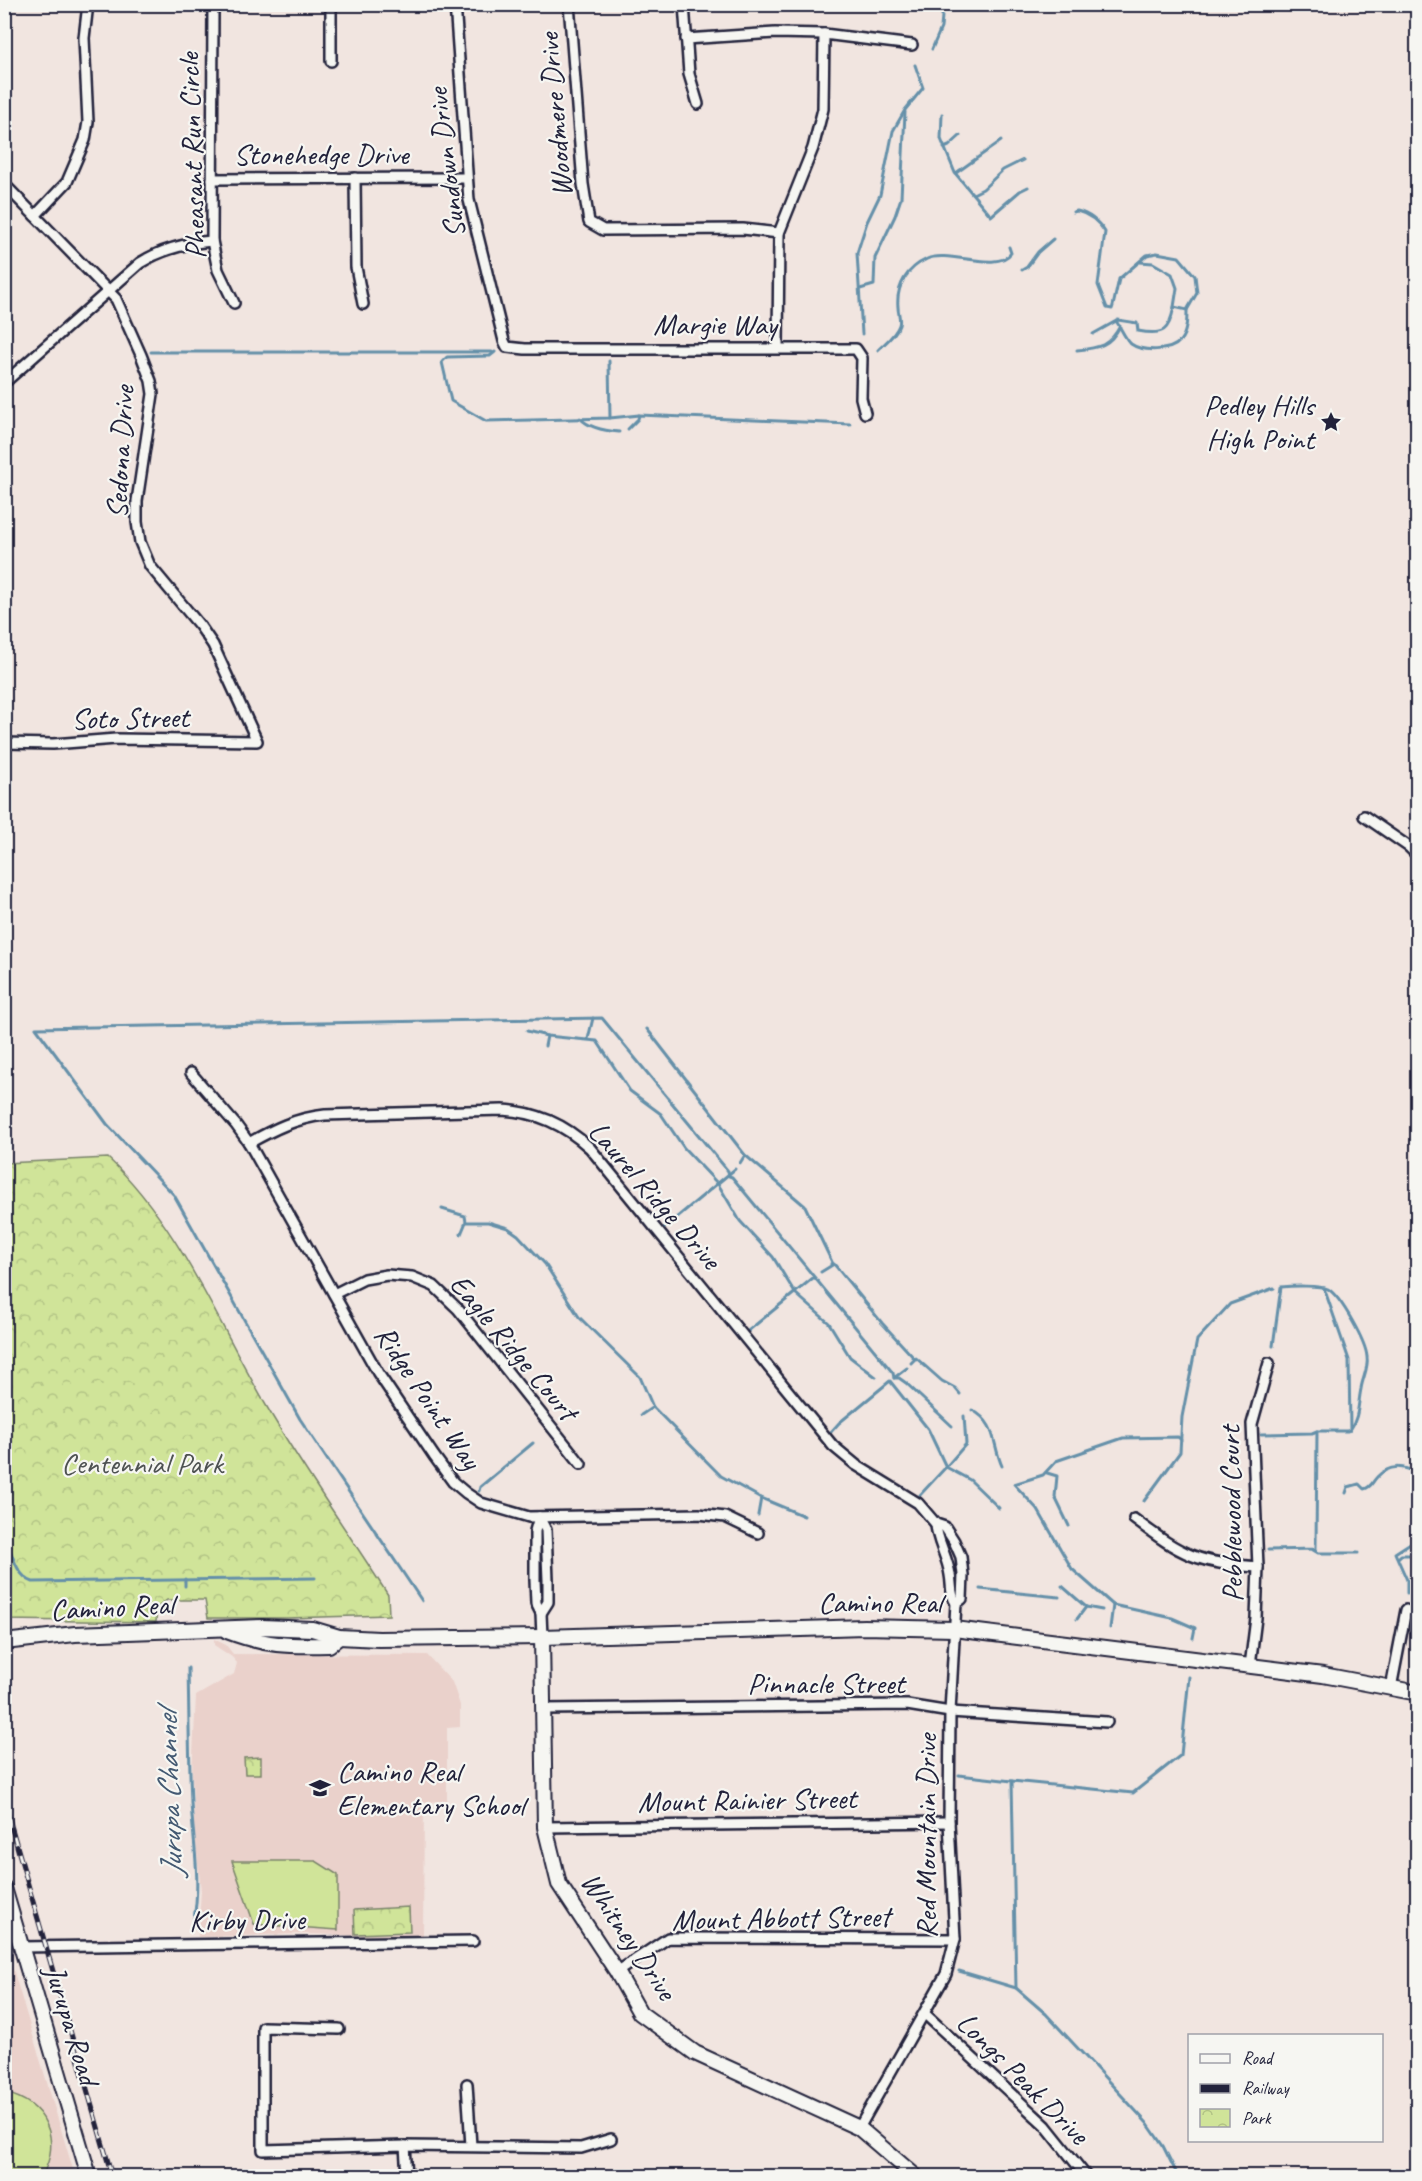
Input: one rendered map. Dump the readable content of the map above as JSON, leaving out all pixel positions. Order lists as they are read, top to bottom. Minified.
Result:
{"streets":{"main road":["Camino Real","Whitney Drive","Jurupa Road"],"street":["Woodmere Drive","Stonehedge Drive","Pheasant Run Circle","Sundown Drive","Margie Way","Sedona Drive","Soto Street","Laurel Ridge Drive","Eagle Ridge Court","Ridge Point Way","Pebblewood Court","Pinnacle Street","Mount Rainier Street","Red Mountain Drive","Mount Abbott Street","Kirby Drive","Longs Peak Drive"]},"crossings":[["Stonehedge Drive","Pheasant Run Circle"],["Stonehedge Drive","Sundown Drive"],["Sundown Drive","Margie Way"],["Sedona Drive","Soto Street"],["Laurel Ridge Drive","Ridge Point Way"],["Laurel Ridge Drive","Camino Real"],["Laurel Ridge Drive","Red Mountain Drive"],["Eagle Ridge Court","Ridge Point Way"],["Ridge Point Way","Whitney Drive"],["Pebblewood Court","Camino Real"],["Camino Real","Red Mountain Drive"],["Camino Real","Whitney Drive"],["Pinnacle Street","Red Mountain Drive"],["Pinnacle Street","Whitney Drive"],["Mount Rainier Street","Red Mountain Drive"],["Mount Rainier Street","Whitney Drive"],["Red Mountain Drive","Mount Abbott Street"],["Red Mountain Drive","Whitney Drive"],["Red Mountain Drive","Longs Peak Drive"],["Mount Abbott Street","Whitney Drive"],["Kirby Drive","Jurupa Road"]],"water":["Jurupa Channel"],"parks":["Centennial Park"],"places":{"place":["Pedley Hills High Point"],"school or university":["Camino Real Elementary School"]},"legend":["Road","Railway","Park"]}
